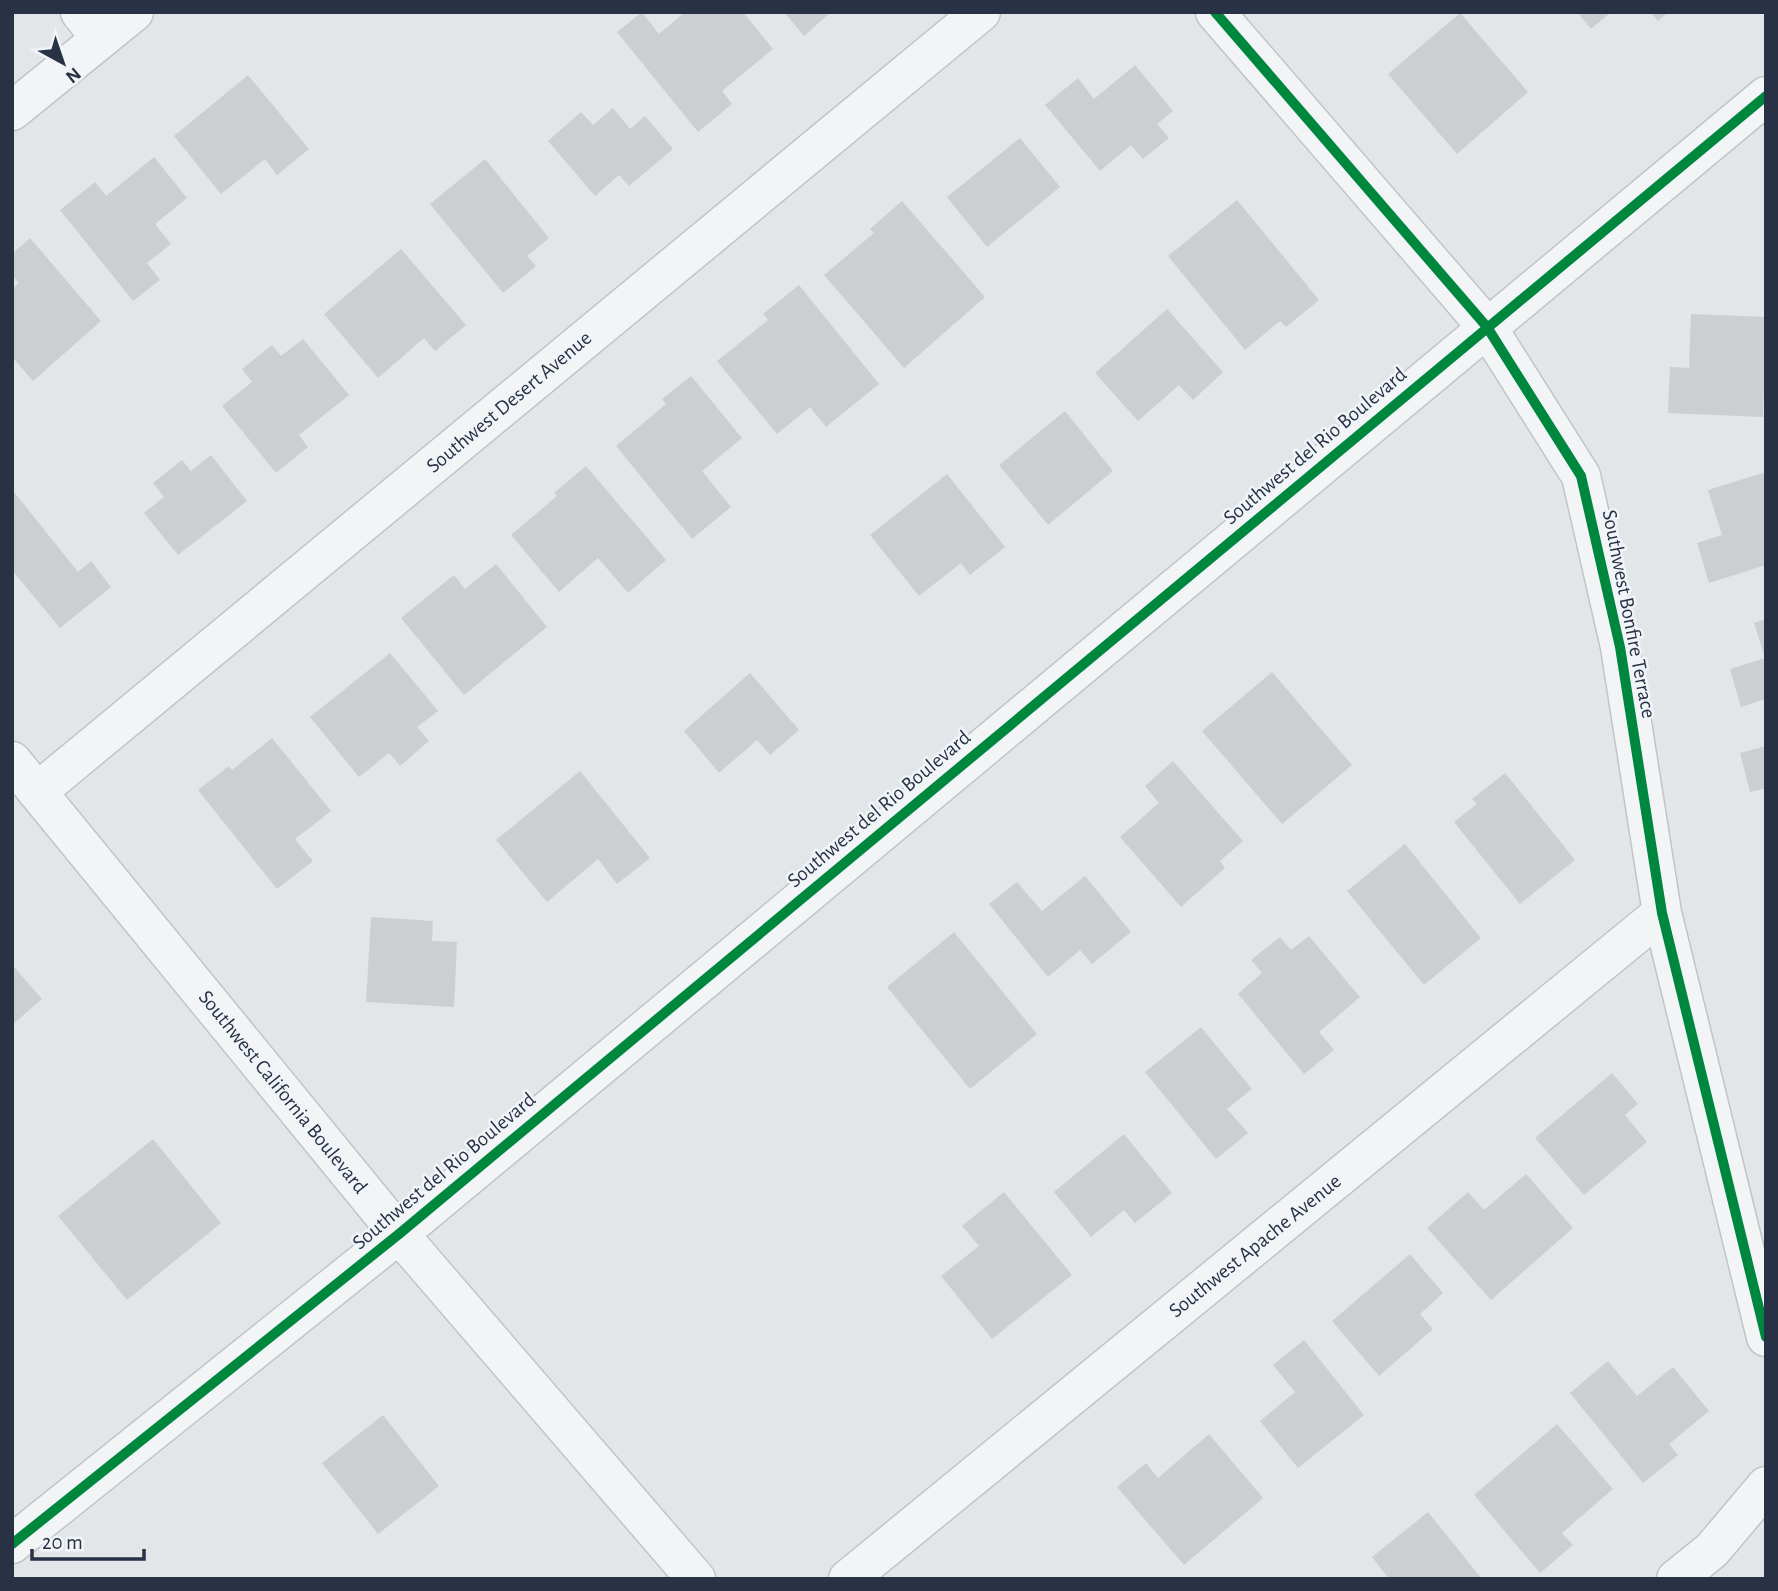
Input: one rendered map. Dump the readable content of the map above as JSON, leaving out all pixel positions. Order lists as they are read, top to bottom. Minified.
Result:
{"streets":{"street":["Southwest Desert Avenue","Southwest del Rio Boulevard","Southwest Bonfire Terrace","Southwest California Boulevard","Southwest Apache Avenue"]},"crossings":[["Southwest Desert Avenue","Southwest California Boulevard"],["Southwest del Rio Boulevard","Southwest Bonfire Terrace"],["Southwest del Rio Boulevard","Southwest California Boulevard"],["Southwest Bonfire Terrace","Southwest Apache Avenue"]],"scale_bar":"20 m","north":"bottom right"}
